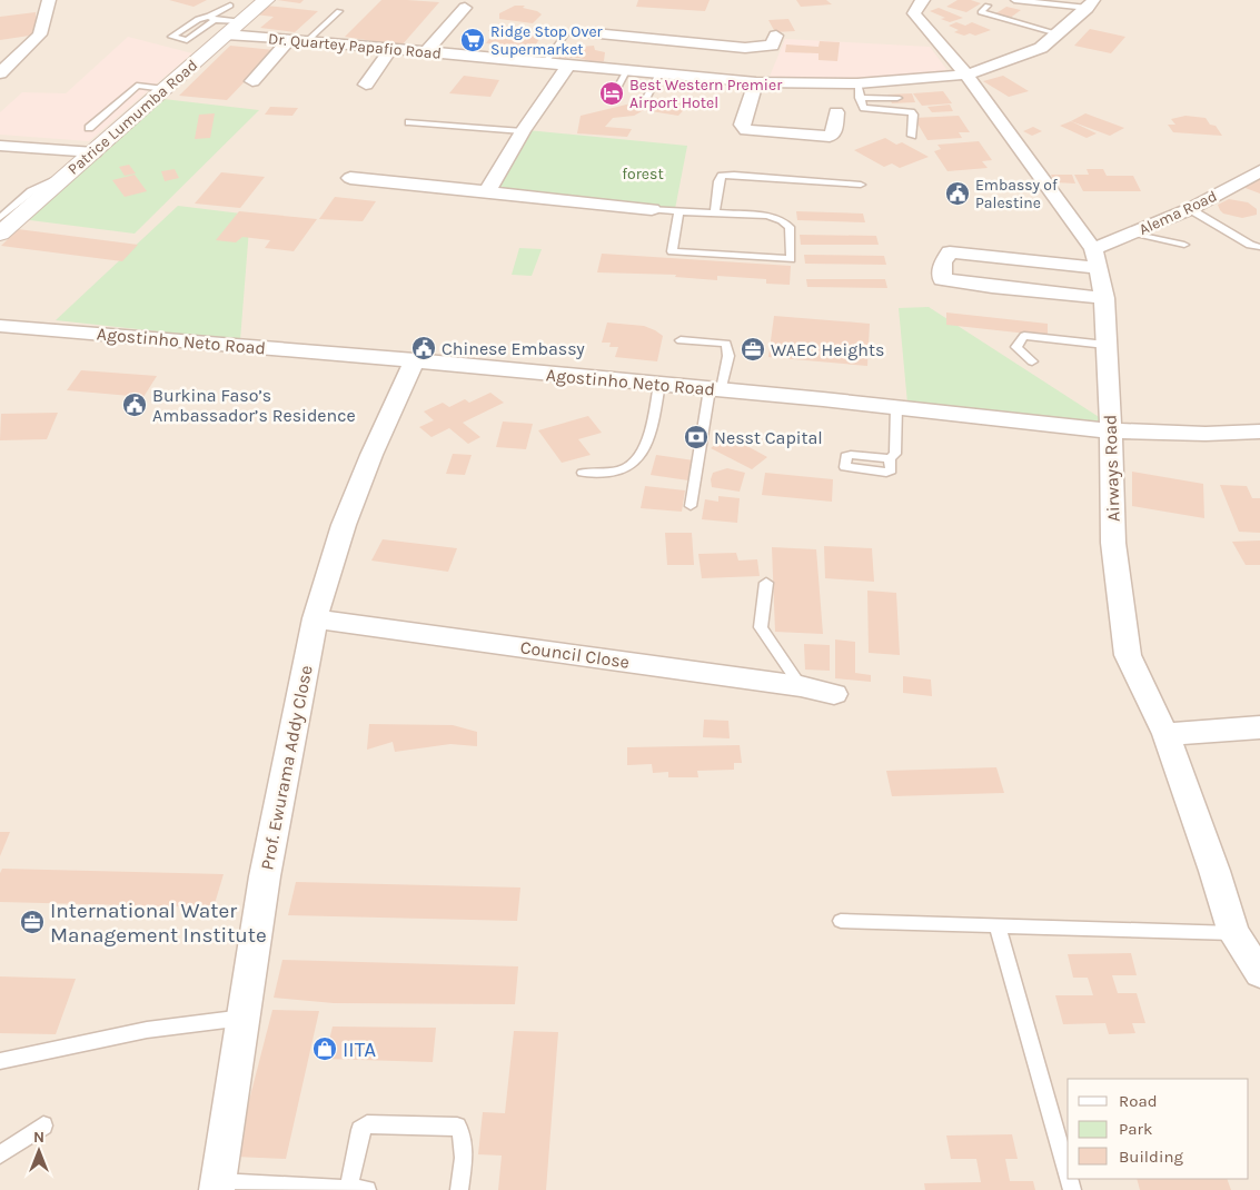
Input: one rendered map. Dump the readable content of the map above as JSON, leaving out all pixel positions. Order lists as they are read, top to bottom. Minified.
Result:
{"streets":{"street":["Dr. Quartey Papafio Road","Patrice Lumumba Road","Alema Road","Agostinho Neto Road","Airways Road","Council Close","Prof. Ewurama Addy Close"]},"crossings":[["Dr. Quartey Papafio Road","Patrice Lumumba Road"],["Dr. Quartey Papafio Road","Airways Road"],["Alema Road","Airways Road"],["Agostinho Neto Road","Airways Road"],["Agostinho Neto Road","Prof. Ewurama Addy Close"],["Council Close","Prof. Ewurama Addy Close"]],"parks":["forest"],"places":{"supermarket":["Ridge Stop Over Supermarket"],"hotel":["Best Western Premier Airport Hotel"],"public building":["Embassy of Palestine","Chinese Embassy","Burkina Faso’s Ambassador’s Residence"],"office":["WAEC Heights","International Water Management Institute"],"bank":["Nesst Capital"],"shop":["IITA"]},"legend":["Road","Park","Building"],"north":"top"}
